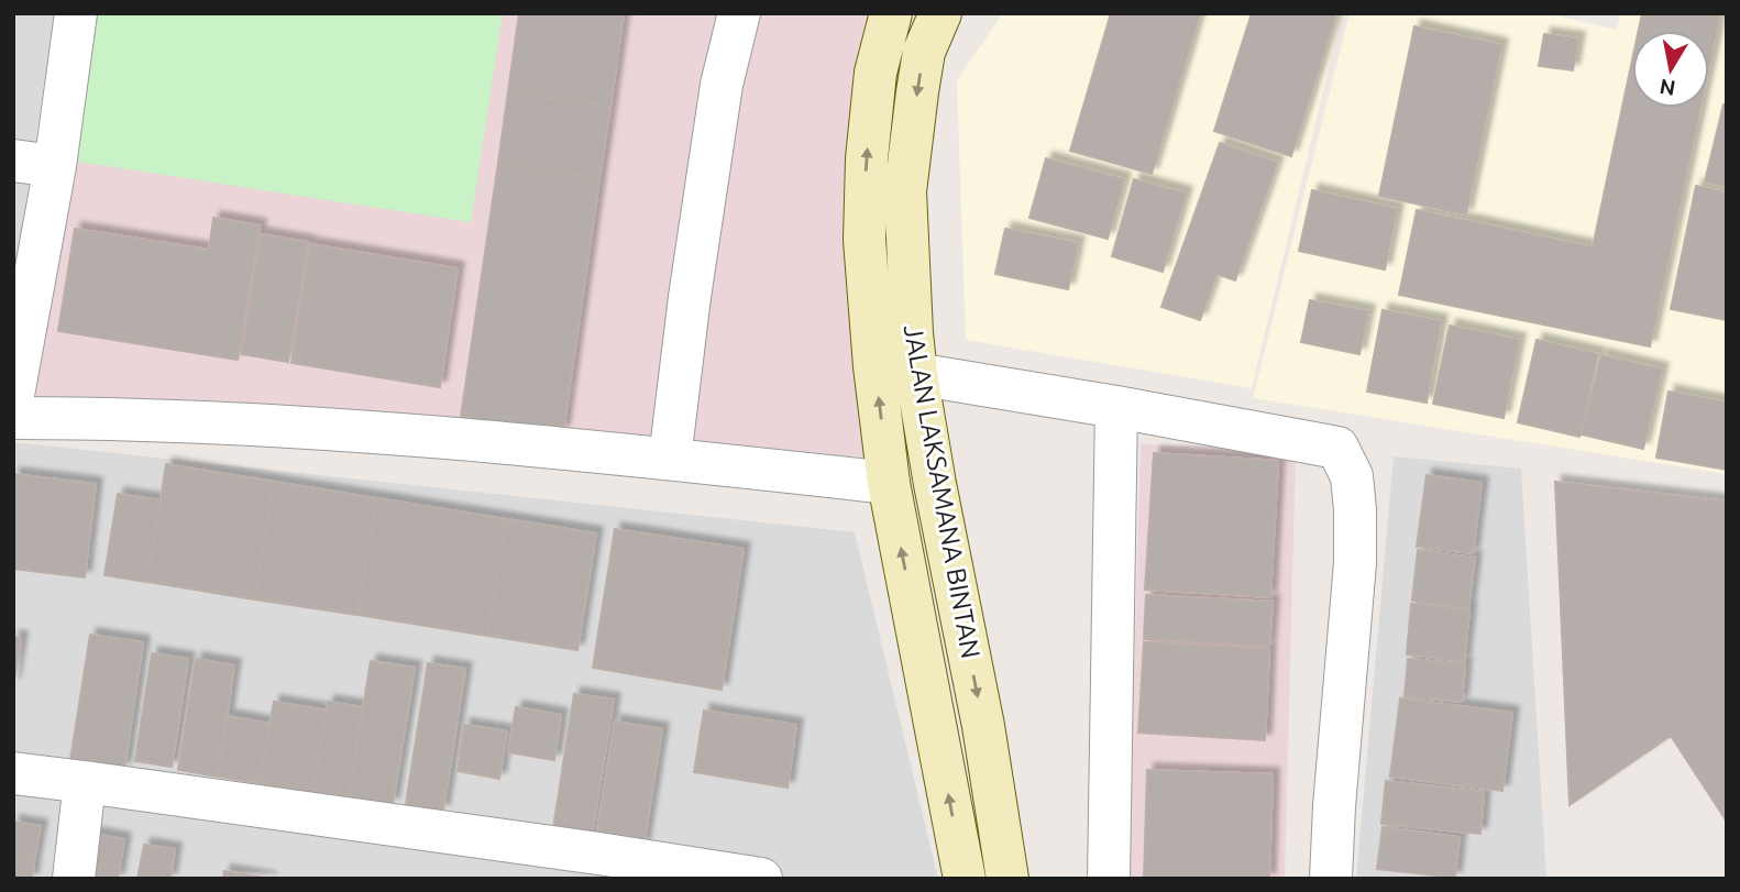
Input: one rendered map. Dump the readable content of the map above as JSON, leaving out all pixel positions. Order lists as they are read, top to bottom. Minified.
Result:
{"streets":{"main road":["JALAN LAKSAMANA BINTAN"]},"north":"bottom"}
